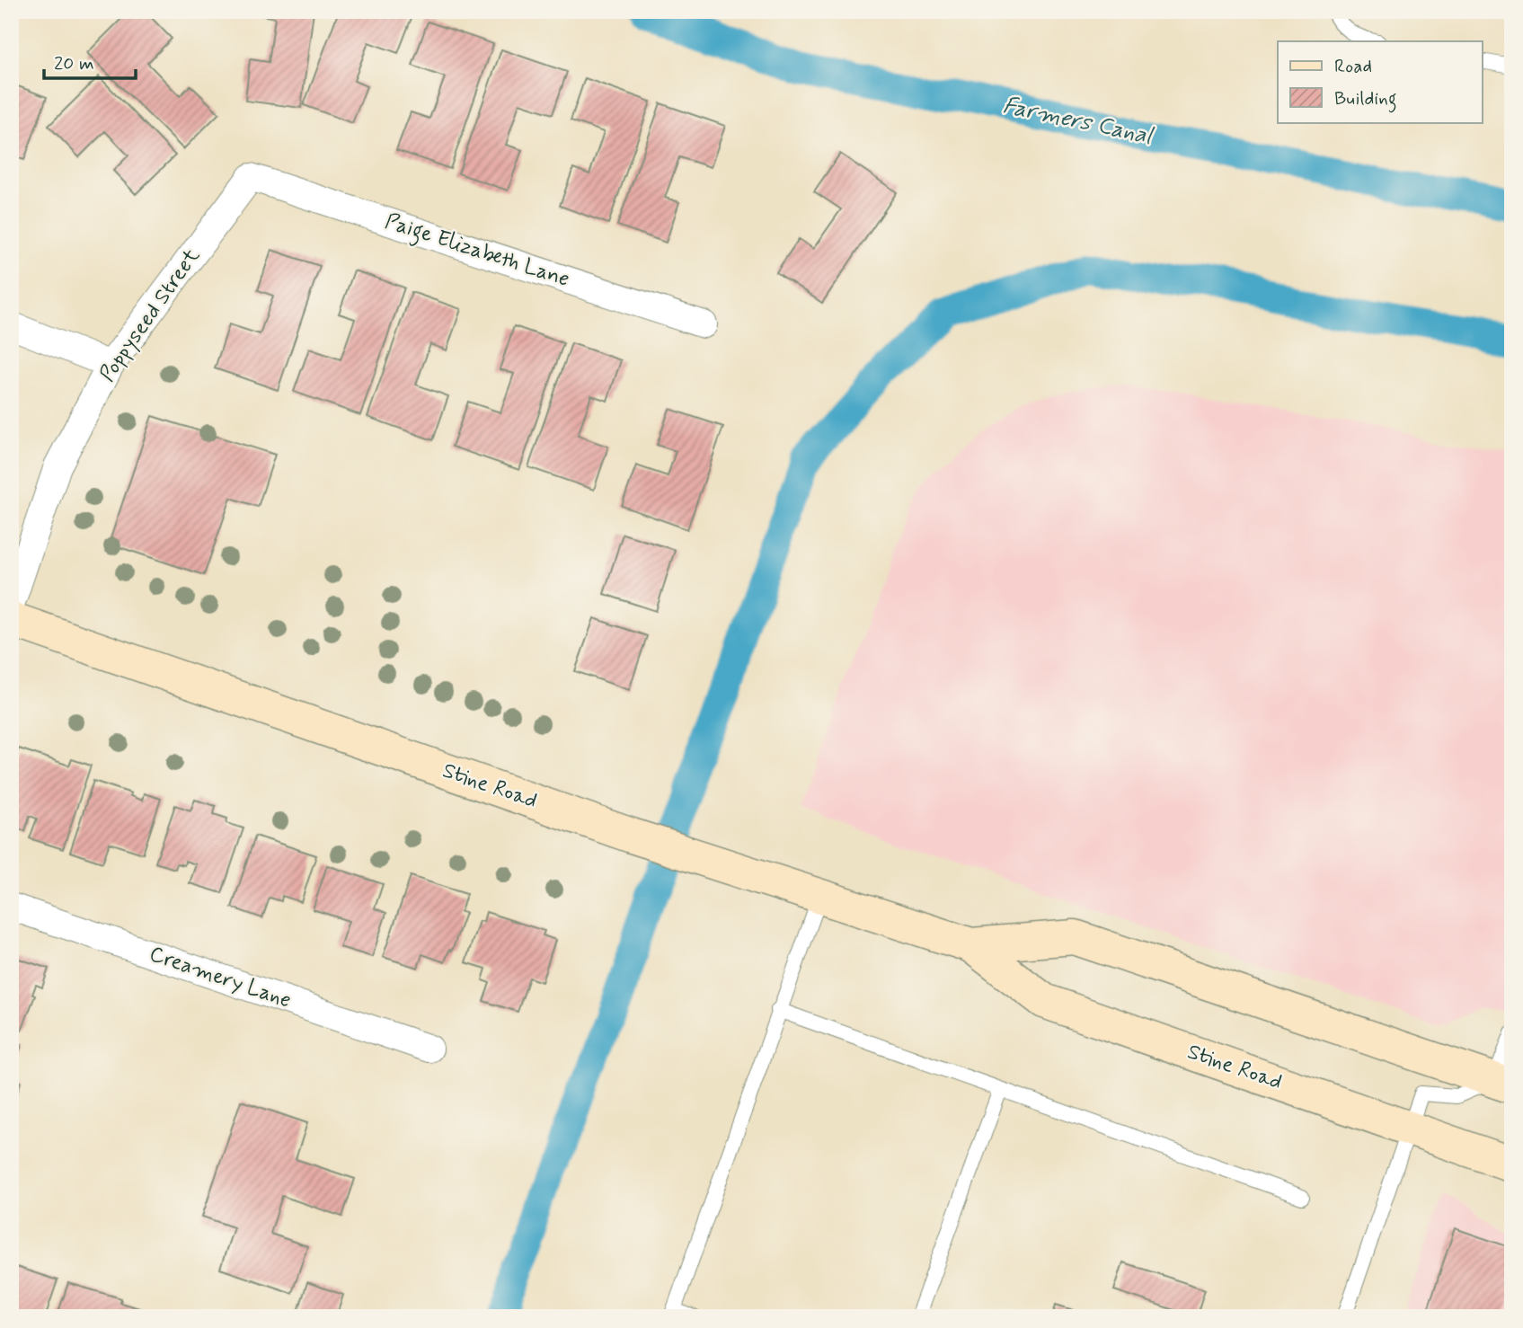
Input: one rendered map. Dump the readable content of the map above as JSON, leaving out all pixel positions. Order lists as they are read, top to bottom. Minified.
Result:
{"streets":{"main road":["Stine Road"],"street":["Paige Elizabeth Lane","Poppyseed Street","Creamery Lane"]},"crossings":[["Paige Elizabeth Lane","Poppyseed Street"]],"water":["Farmers Canal"],"legend":["Road","Building"],"scale_bar":"20 m"}
